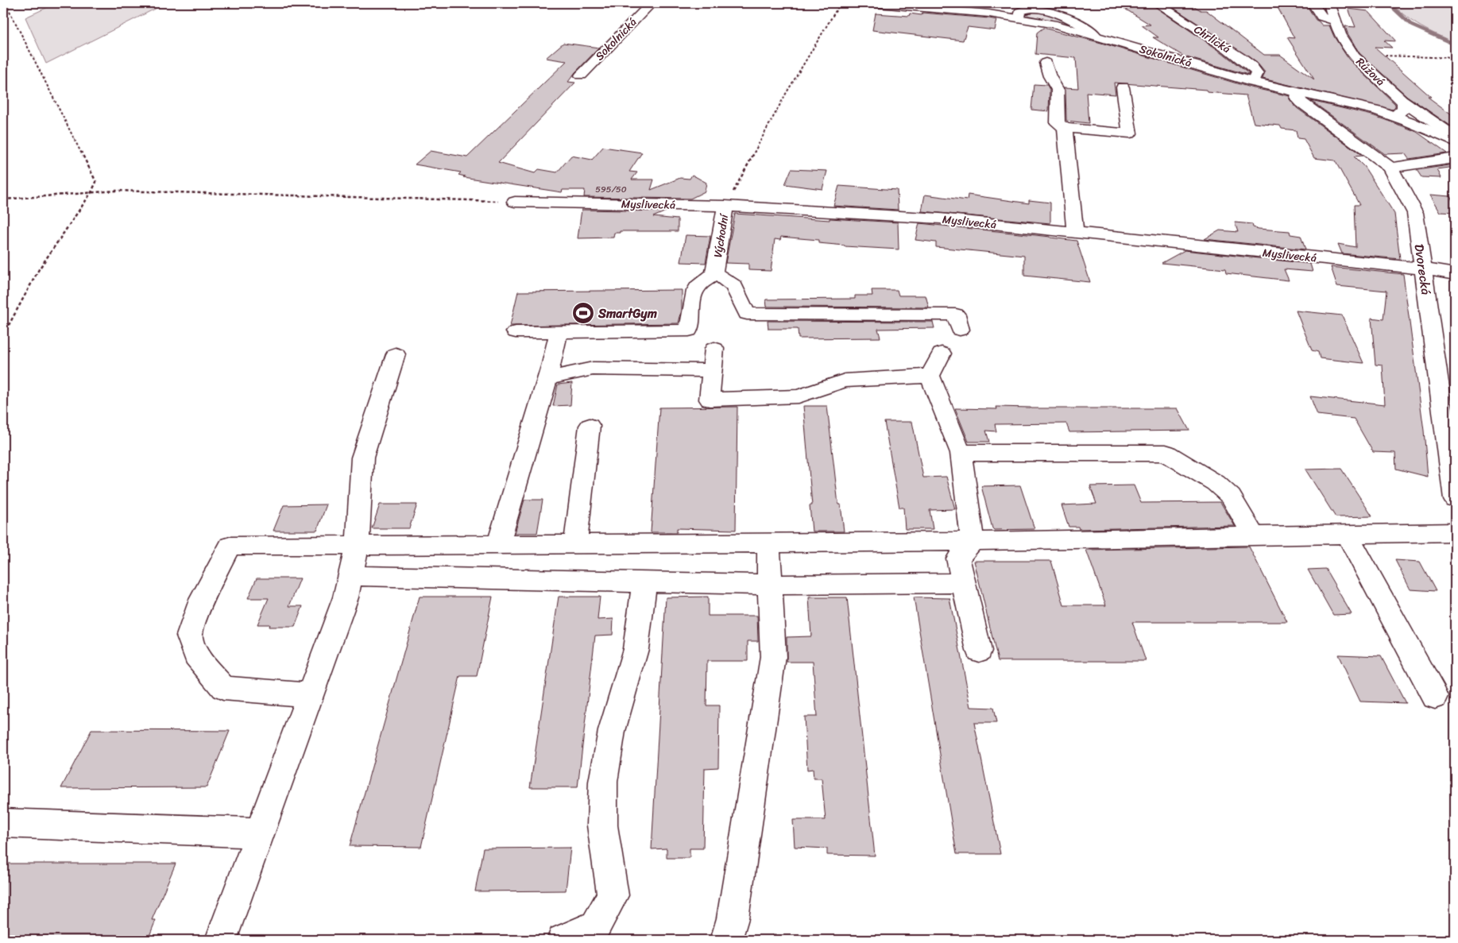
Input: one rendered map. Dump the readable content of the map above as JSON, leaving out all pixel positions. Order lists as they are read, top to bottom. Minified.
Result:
{"streets":{"street":["Sokolnická","Chrlická","Růžová","Myslivecká","Východní","Dvorecká"]},"crossings":[["Sokolnická","Chrlická"],["Sokolnická","Dvorecká"],["Myslivecká","Východní"],["Myslivecká","Dvorecká"]],"places":{"sports":["SmartGym"]},"house_numbers":["595/50"]}
